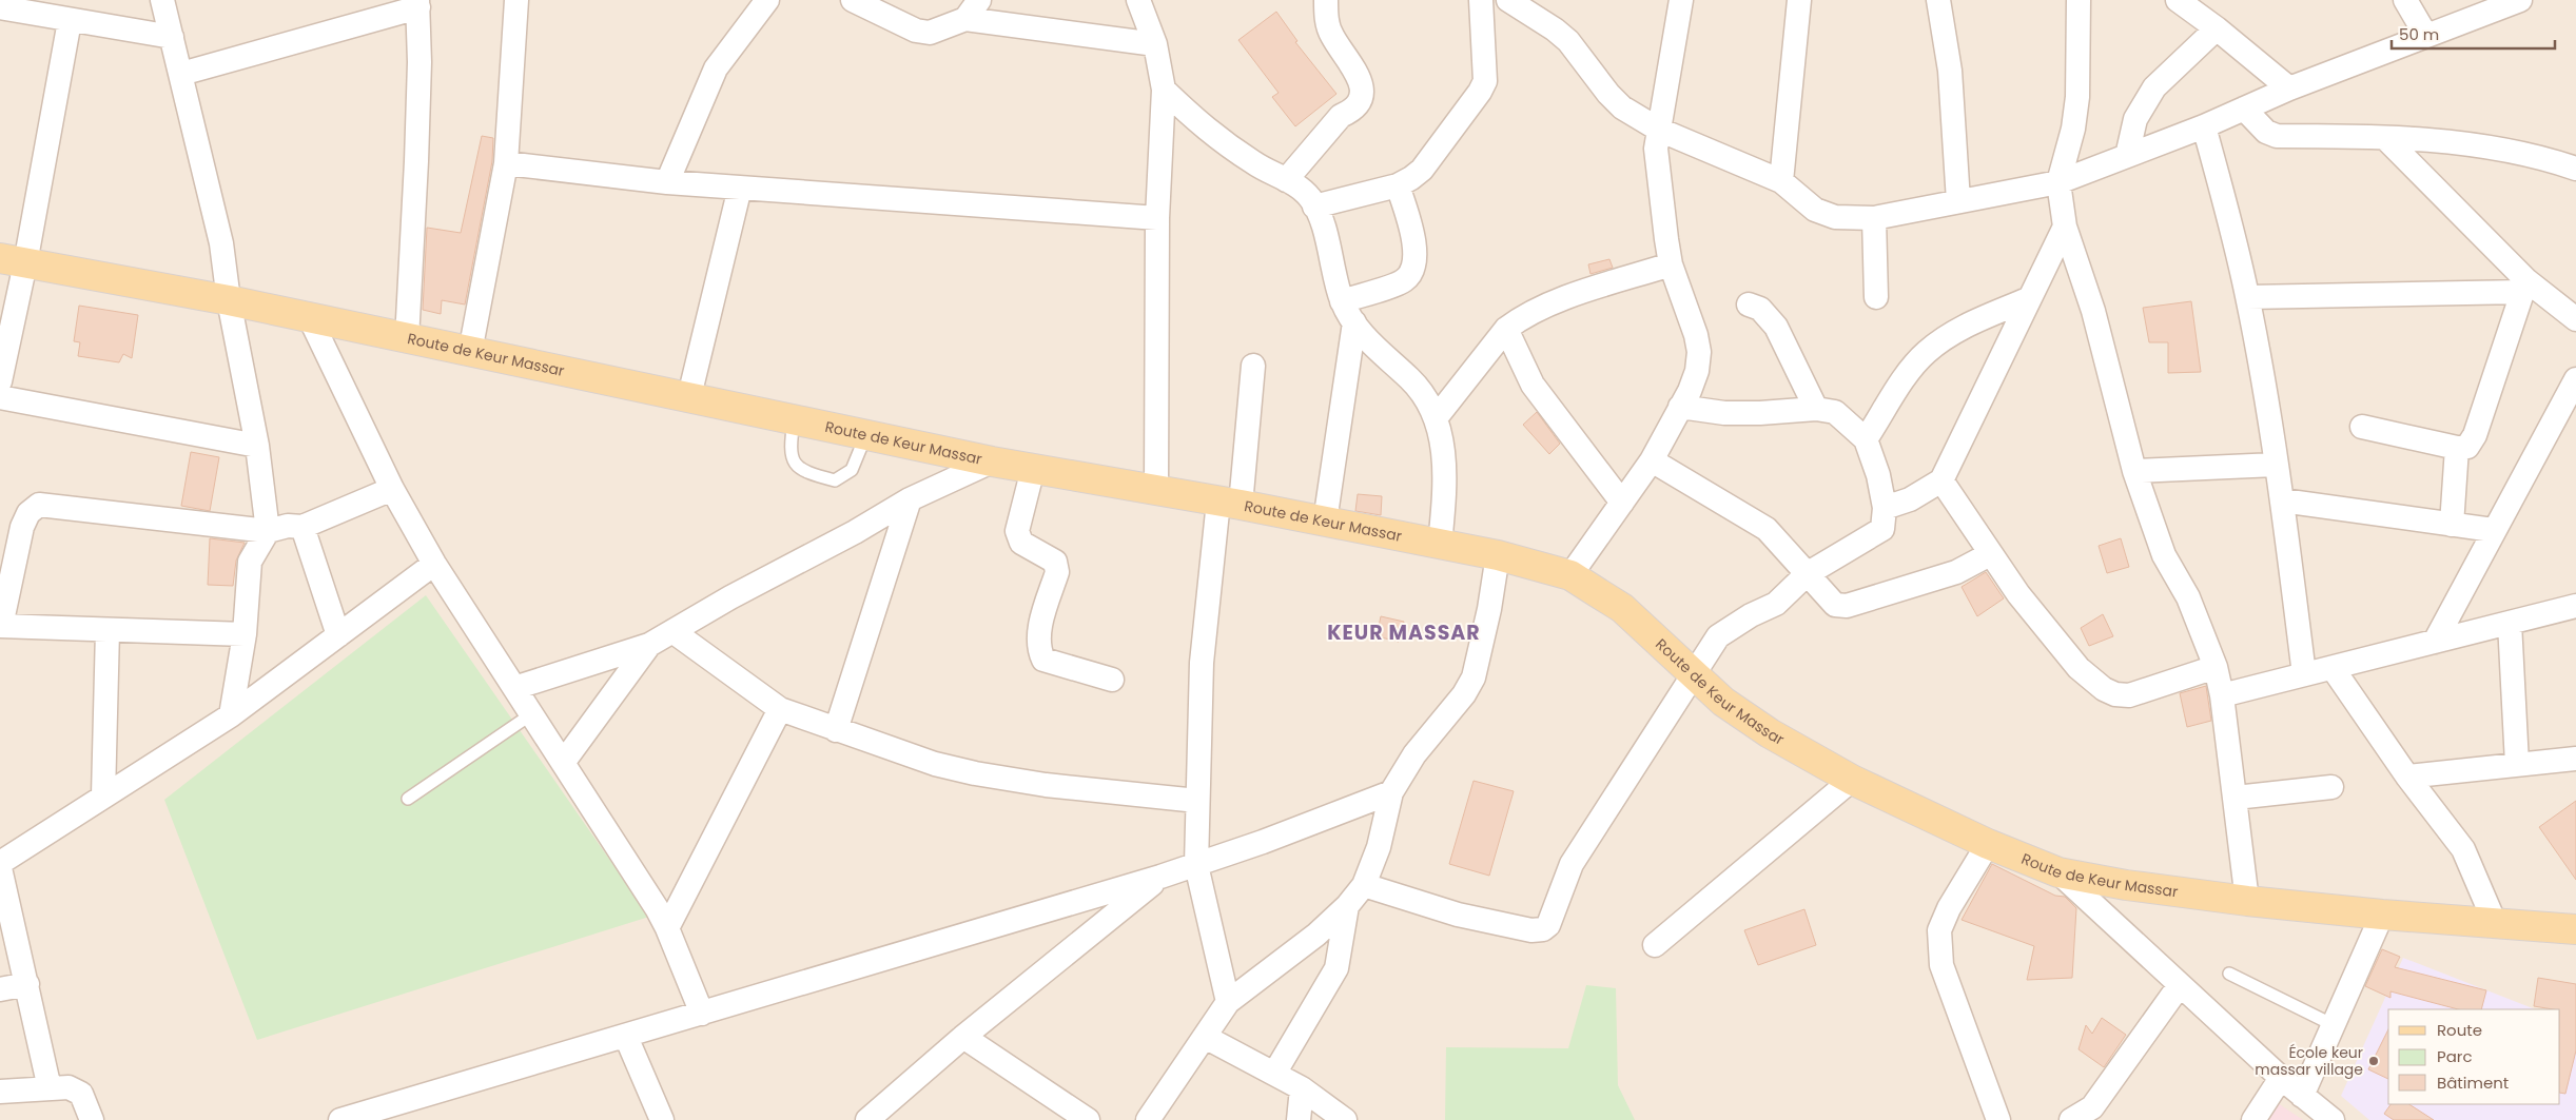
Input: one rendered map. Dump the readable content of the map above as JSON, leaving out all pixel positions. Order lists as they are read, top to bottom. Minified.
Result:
{"streets":{"main road":["Route de Keur Massar"]},"districts":["KEUR MASSAR"],"places":["École keur massar village"],"legend":["Route","Parc","Bâtiment"],"scale_bar":"50 m"}
